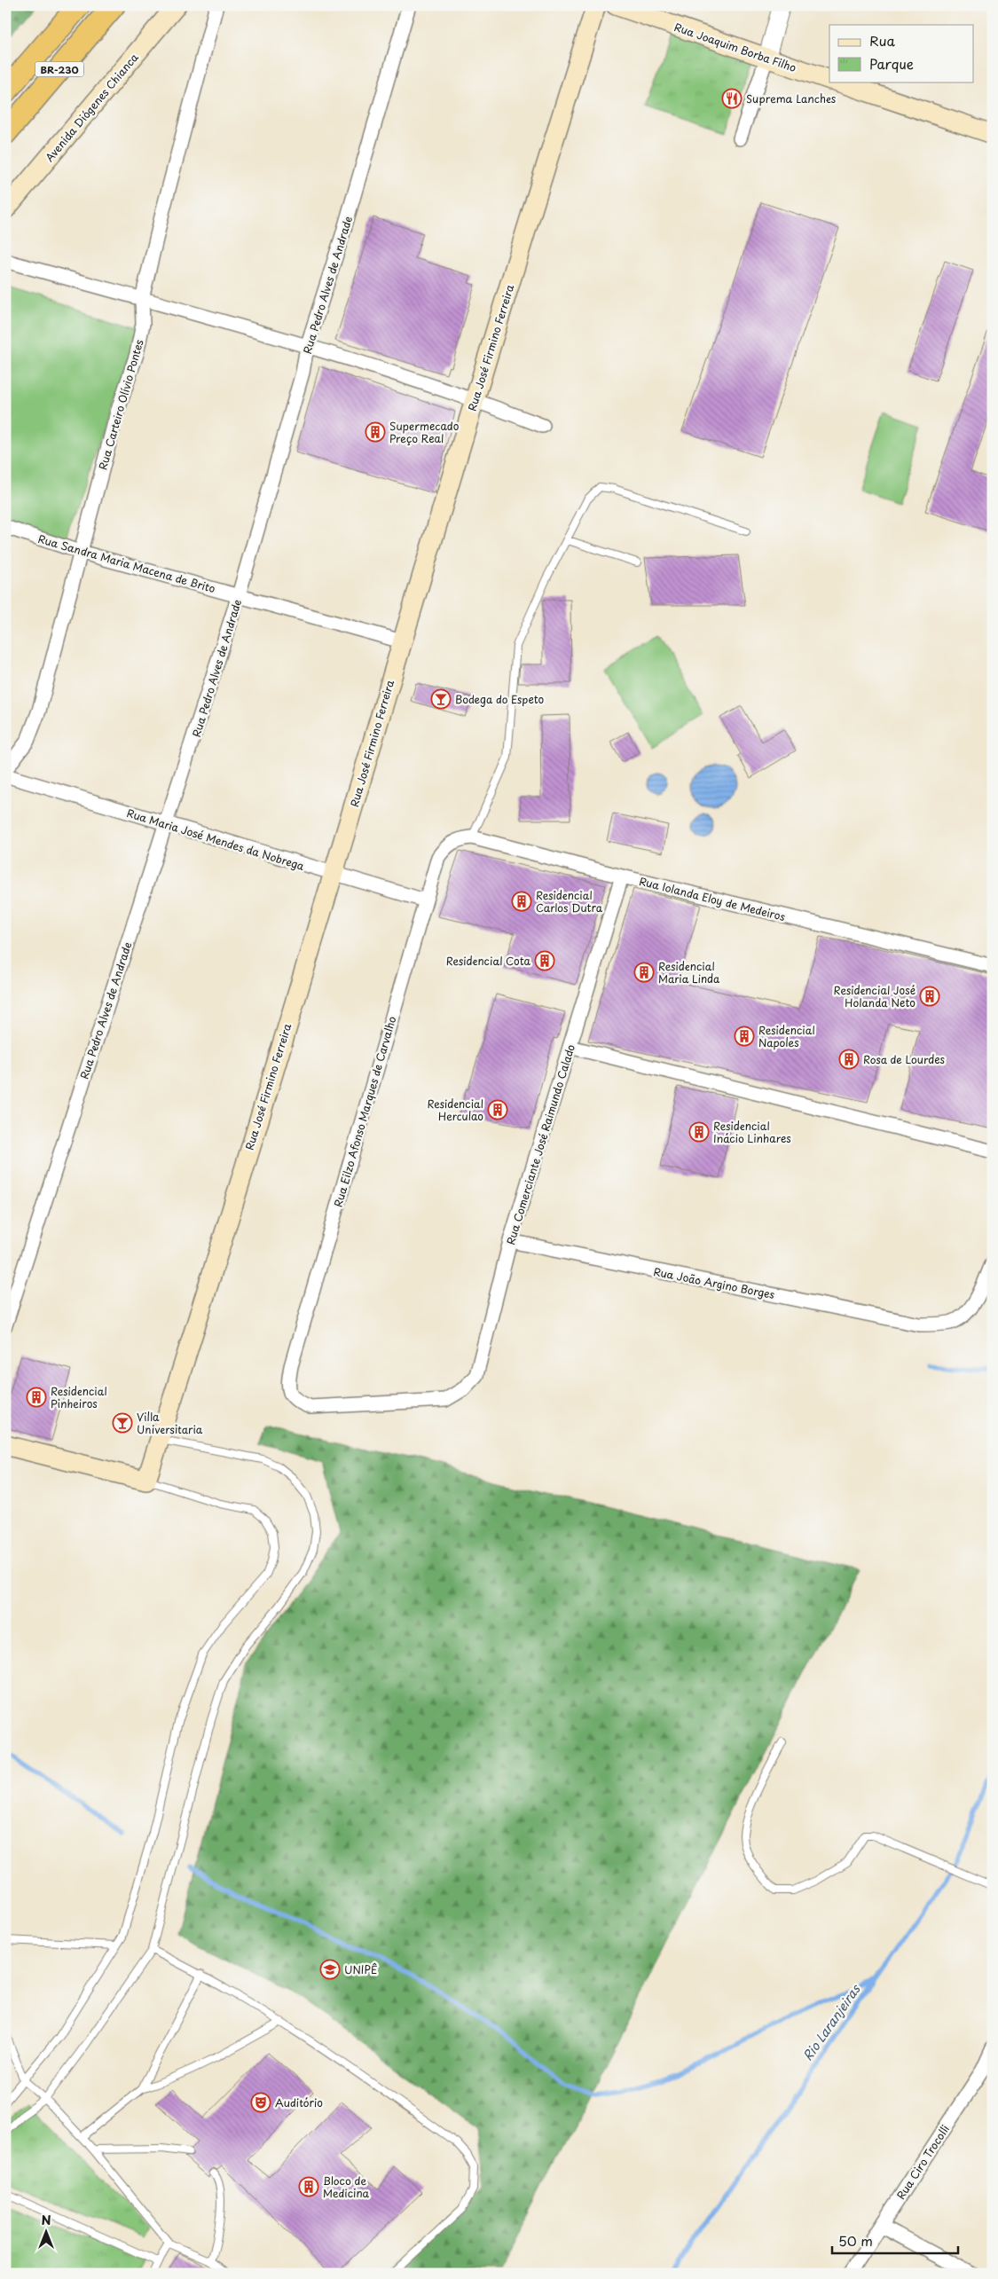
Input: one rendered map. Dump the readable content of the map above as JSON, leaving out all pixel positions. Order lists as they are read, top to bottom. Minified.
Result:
{"streets":{"highway":["BR-230"],"main road":["Rua Joaquim Borba Filho","Avenida Diógenes Chianca","Rua José Firmino Ferreira"],"street":["Rua Pedro Alves de Andrade","Rua Carteiro Olívio Pontes","Rua Sandra Maria Macena de Brito","Rua Maria José Mendes da Nobrega","Rua Iolanda Eloy de Medeiros","Rua Eilzo Afonso Marques de Carvalho","Rua Comerciante José Raimundo Calado","Rua João Argino Borges","Rua Ciro Trocolli"]},"crossings":[["Rua Pedro Alves de Andrade","Rua Sandra Maria Macena de Brito"],["Rua Pedro Alves de Andrade","Rua Maria José Mendes da Nobrega"],["Rua José Firmino Ferreira","Rua Sandra Maria Macena de Brito"],["Rua José Firmino Ferreira","Rua Maria José Mendes da Nobrega"],["Rua Carteiro Olívio Pontes","Rua Sandra Maria Macena de Brito"],["Rua Maria José Mendes da Nobrega","Rua Eilzo Afonso Marques de Carvalho"],["Rua Iolanda Eloy de Medeiros","Rua Eilzo Afonso Marques de Carvalho"],["Rua Iolanda Eloy de Medeiros","Rua Comerciante José Raimundo Calado"],["Rua Eilzo Afonso Marques de Carvalho","Rua Comerciante José Raimundo Calado"],["Rua Comerciante José Raimundo Calado","Rua João Argino Borges"]],"water":["Rio Laranjeiras"],"places":{"restaurant":["Suprema Lanches"],"building":["Supermecado Preço Real","Residencial Carlos Dutra","Residencial Cota","Residencial Maria Linda","Residencial José Holanda Neto","Residencial Napoles","Rosa de Lourdes","Residencial Herculao","Residencial Inácio Linhares","Residencial Pinheiros","Bloco de Medicina"],"bar":["Bodega do Espeto","Villa Universitaria"],"school or university":["UNIPÊ"],"theatre":["Auditório"]},"legend":["Rua","Parque"],"scale_bar":"50 m","north":"top"}
